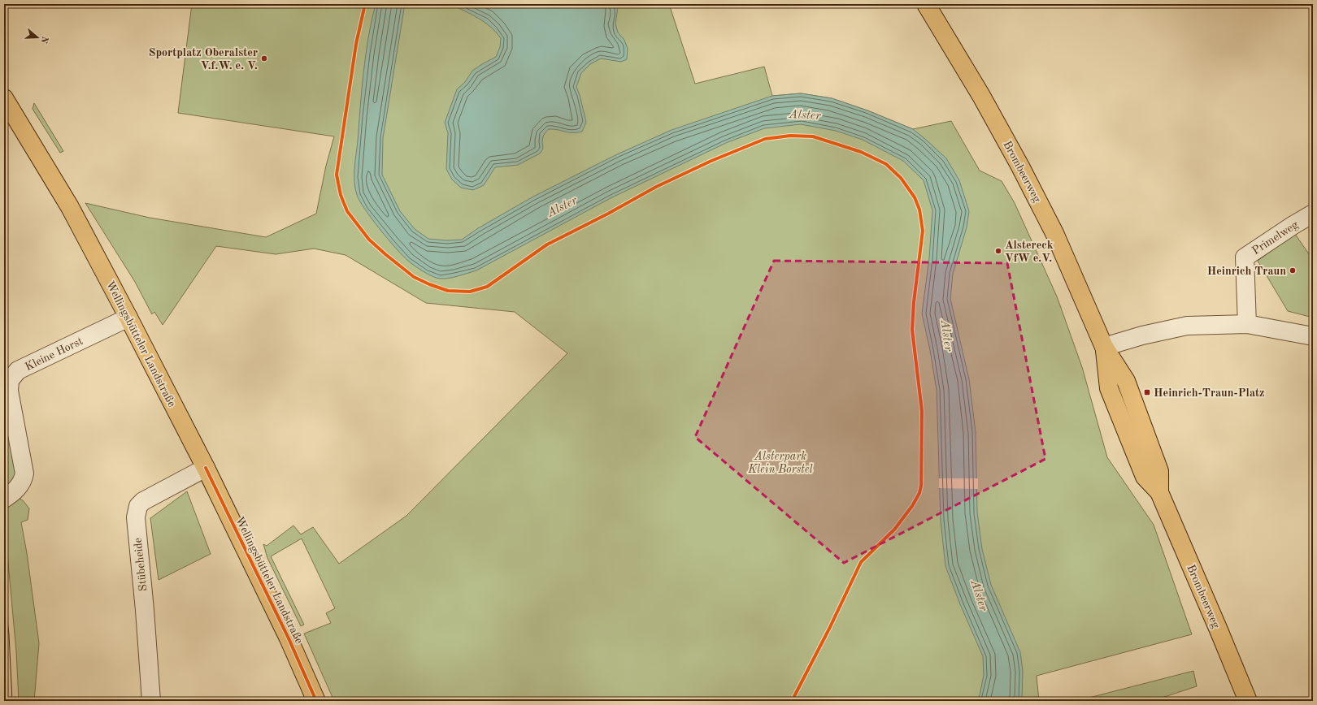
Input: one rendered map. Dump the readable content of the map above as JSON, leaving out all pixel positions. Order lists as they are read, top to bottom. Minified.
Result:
{"streets":{"main road":["Brombeerweg","Wellingsbütteler Landstraße"],"street":["Primelweg","Kleine Horst","Stübeheide"]},"crossings":[["Wellingsbütteler Landstraße","Kleine Horst"],["Wellingsbütteler Landstraße","Stübeheide"]],"water":["Alster"],"parks":["Alsterpark Klein Borstel"],"places":{"other":["Sportplatz Oberalster V.f.W. e. V.","Alstereck VfW e.V.","Heinrich Traun"],"transit":["Heinrich-Traun-Platz"]},"north":"right"}
